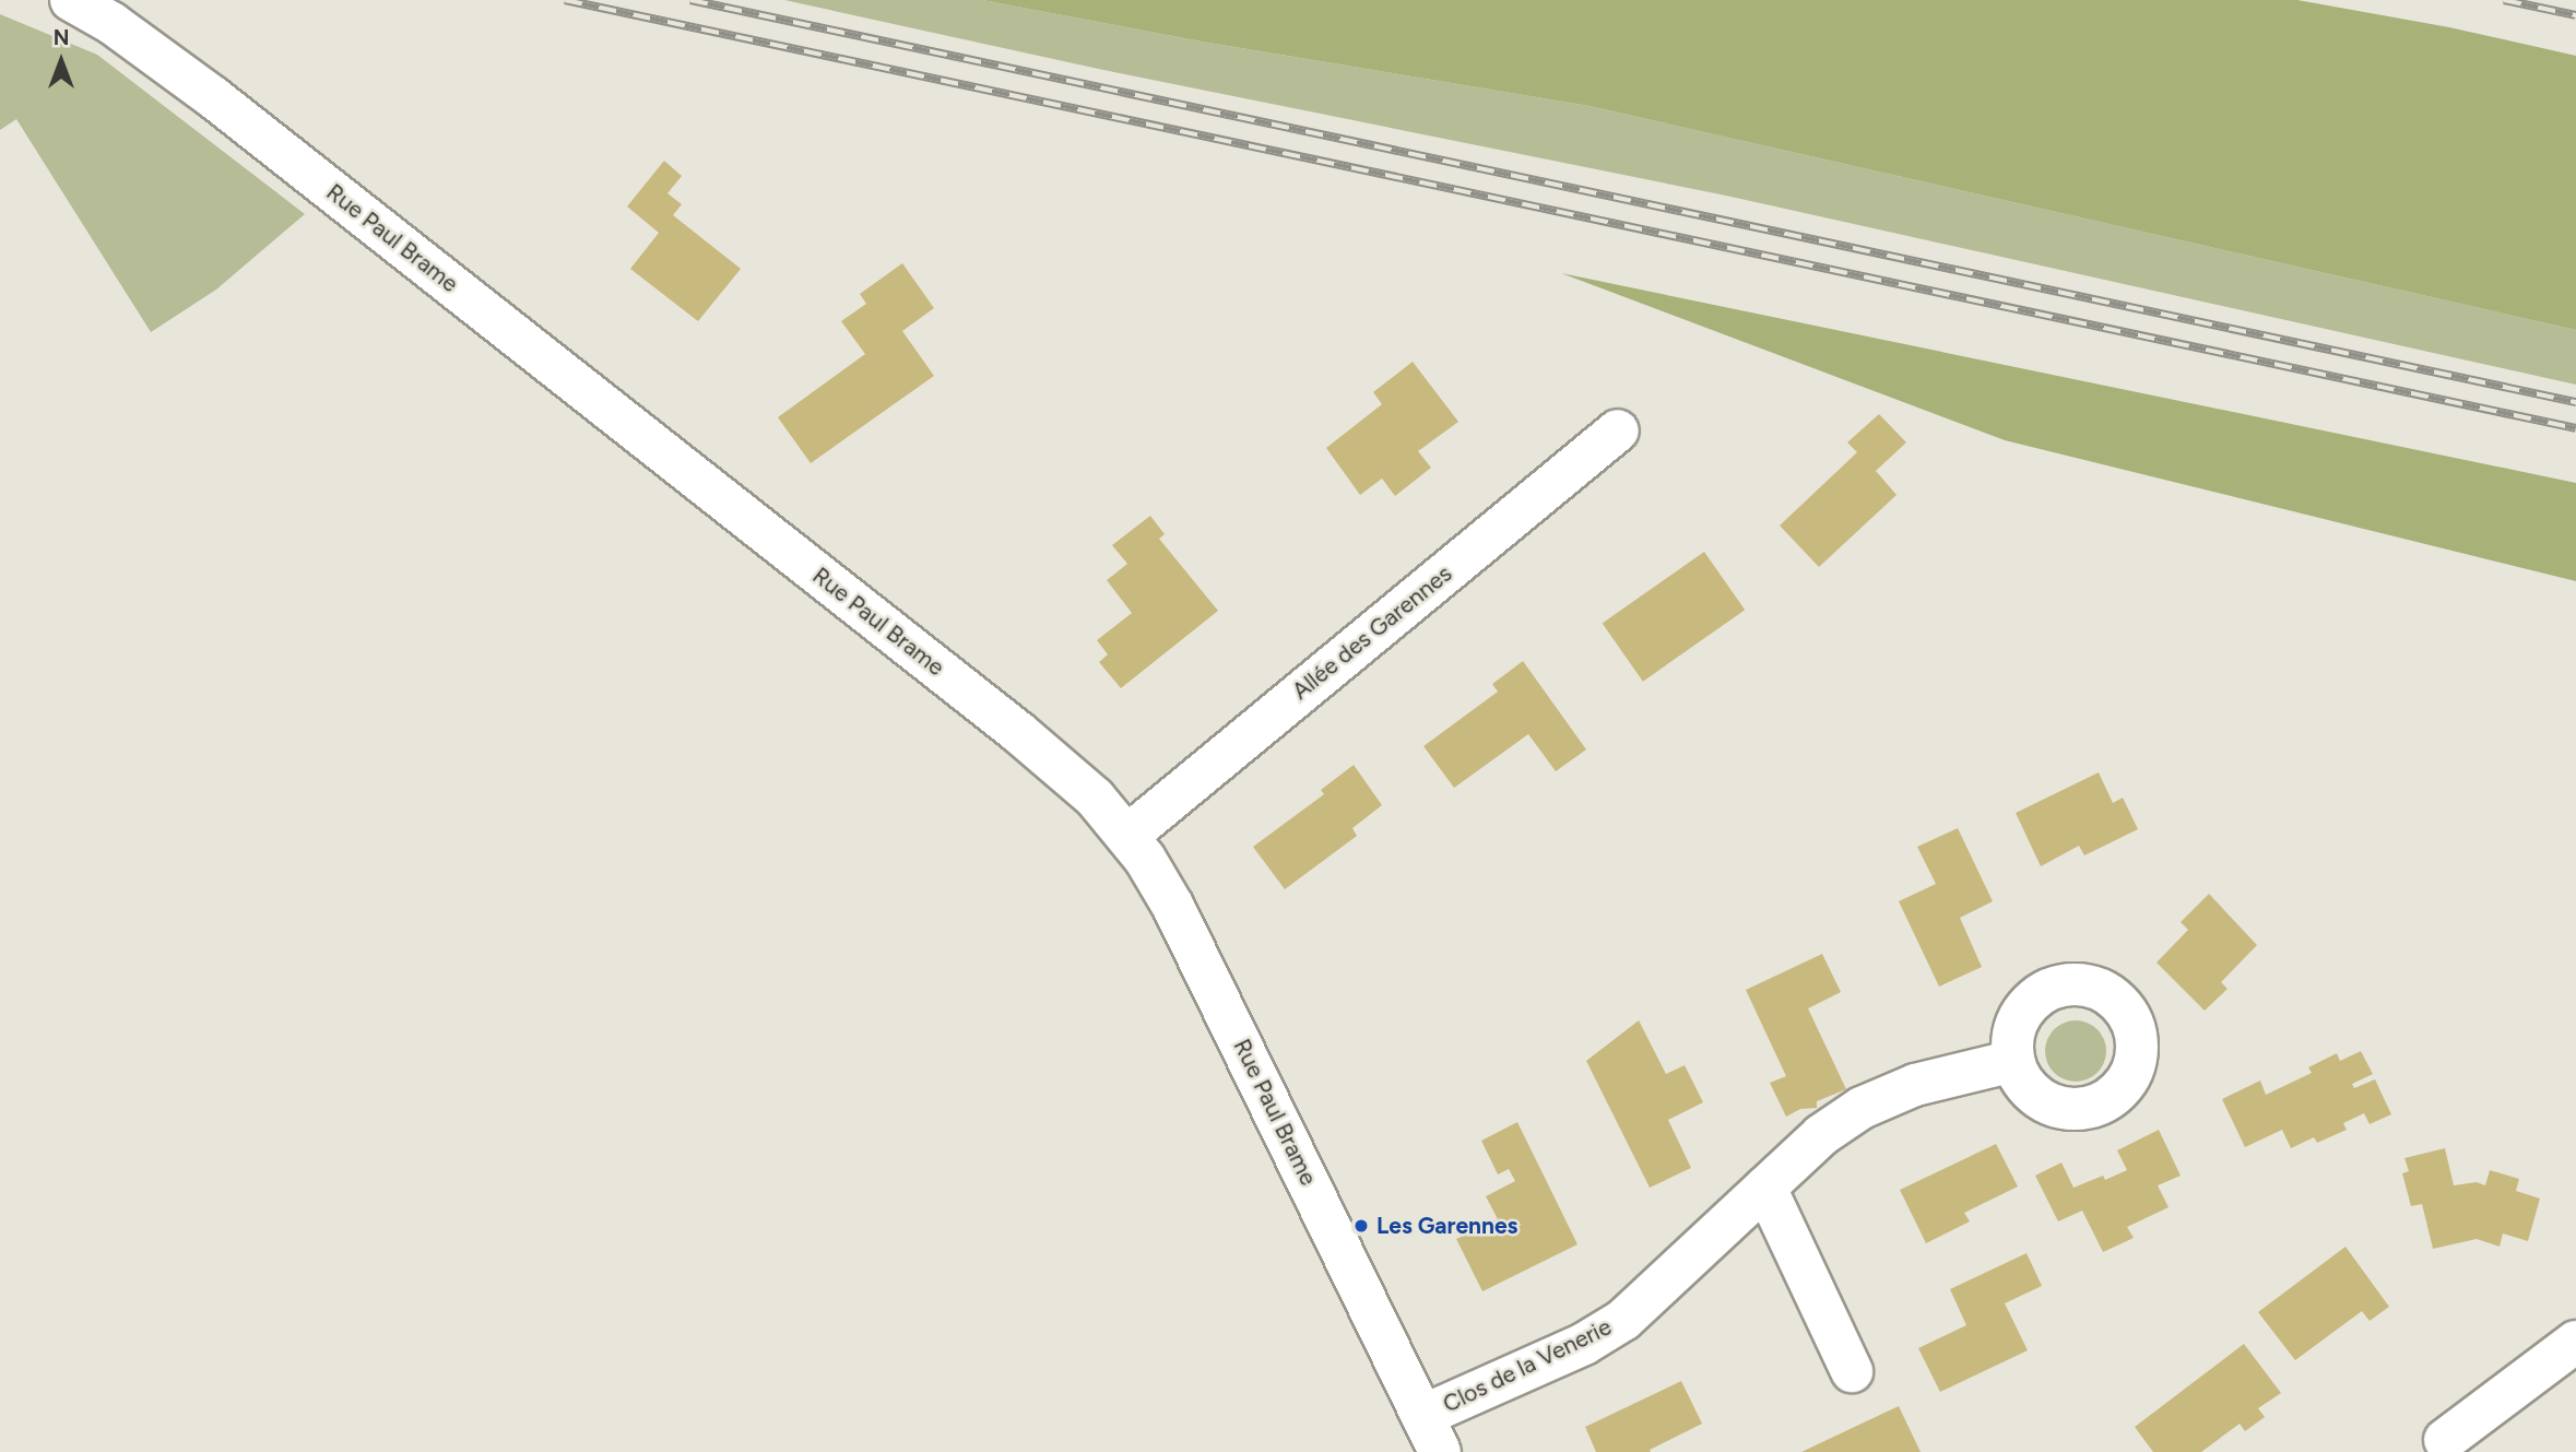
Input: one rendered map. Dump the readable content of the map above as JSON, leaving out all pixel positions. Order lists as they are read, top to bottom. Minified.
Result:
{"streets":{"street":["Rue Paul Brame","Allée des Garennes","Clos de la Venerie"]},"crossings":[["Rue Paul Brame","Allée des Garennes"],["Rue Paul Brame","Clos de la Venerie"]],"places":["Les Garennes"],"north":"top"}
